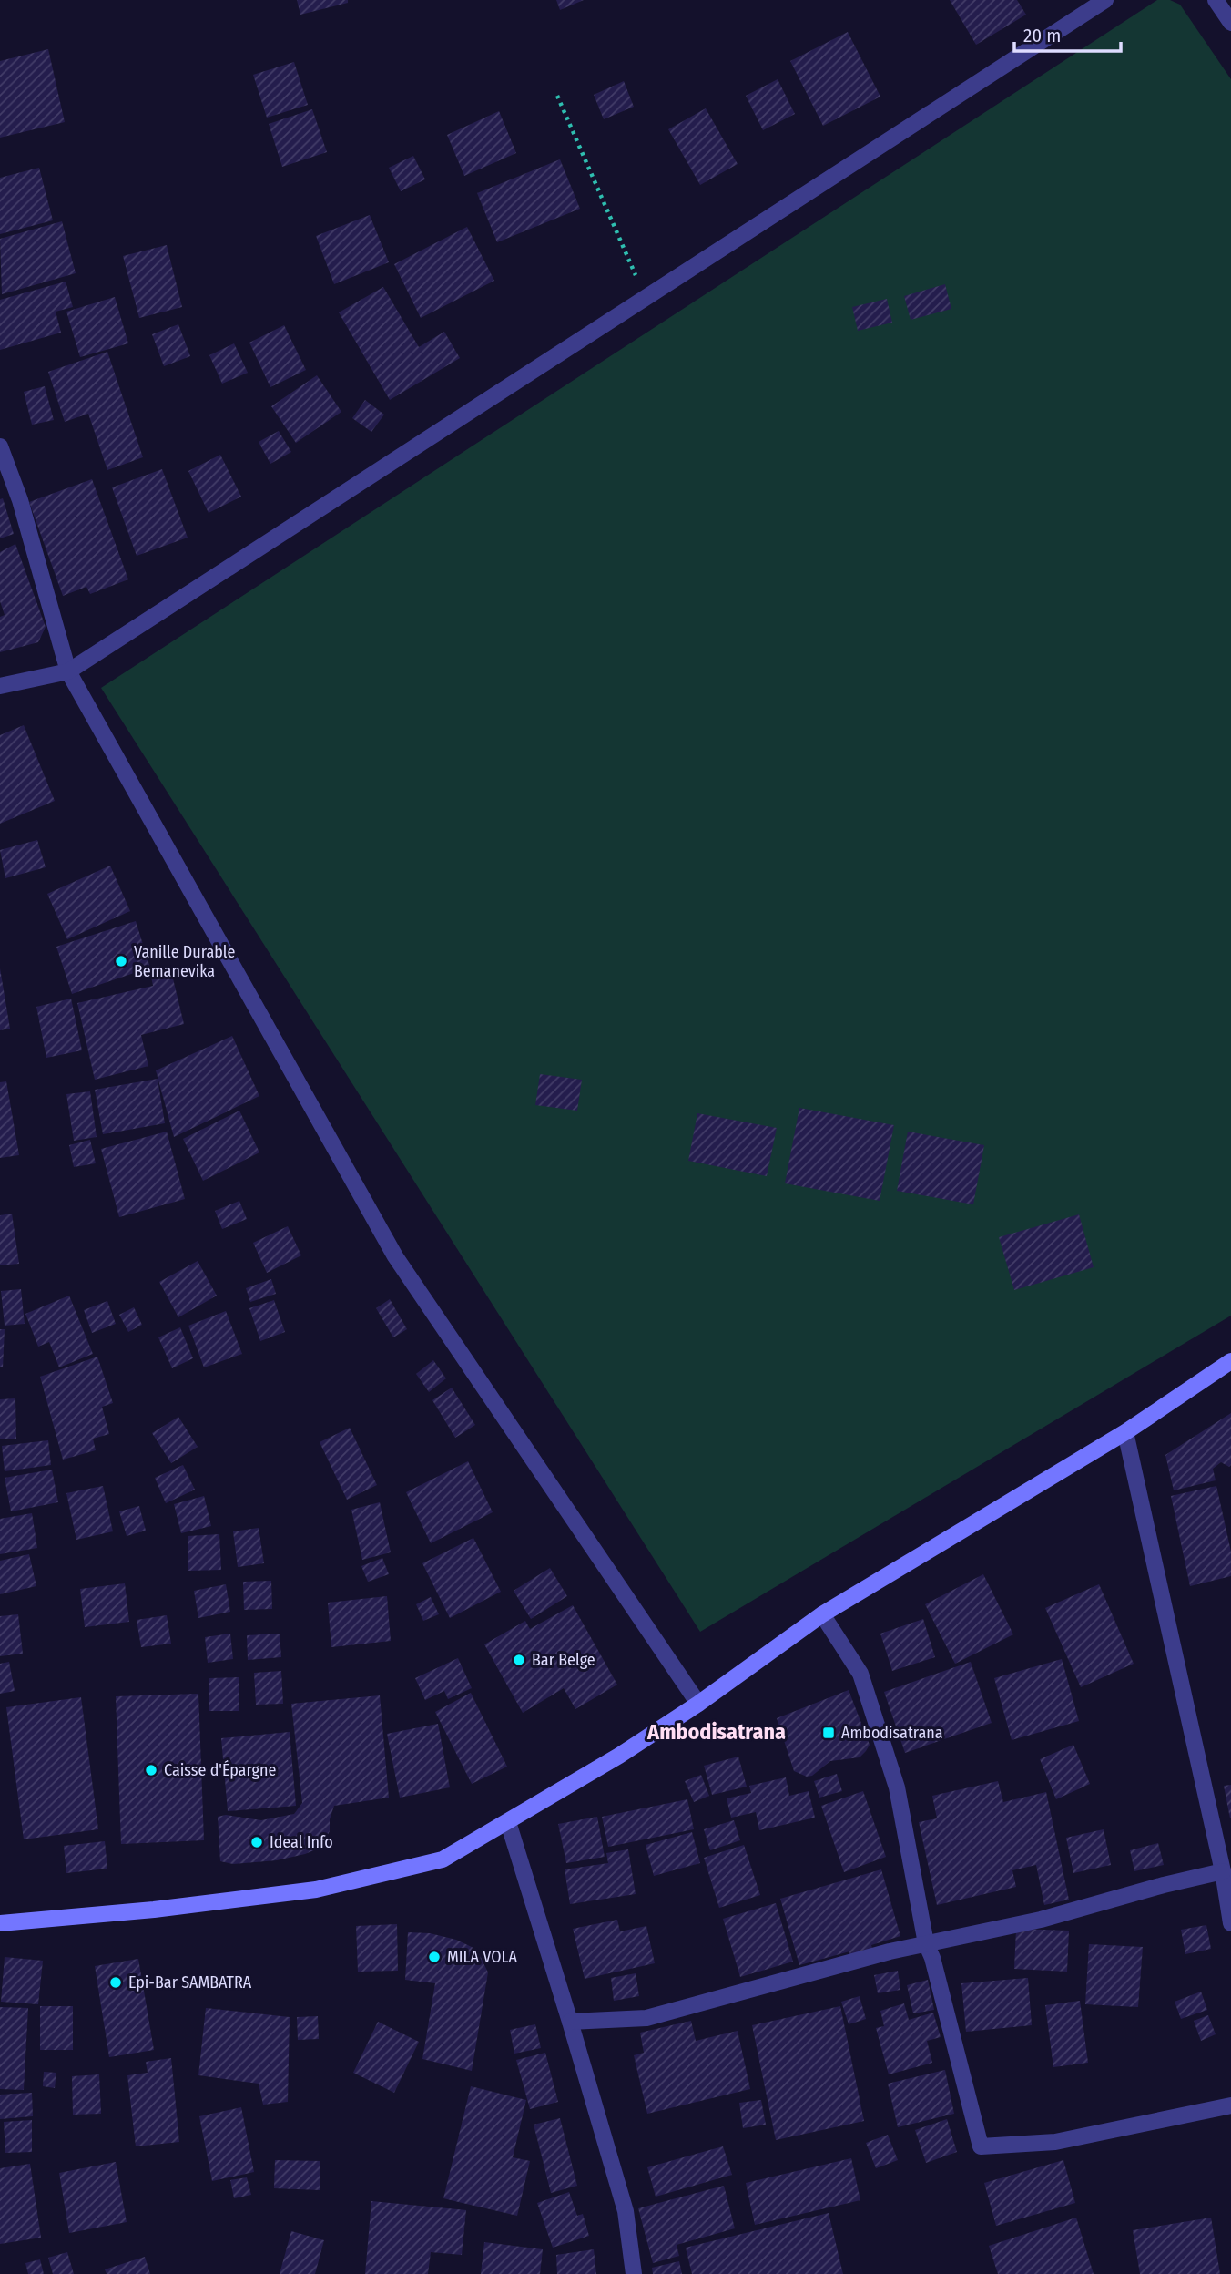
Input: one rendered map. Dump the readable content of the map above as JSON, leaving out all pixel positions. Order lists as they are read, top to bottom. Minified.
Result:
{"districts":["Ambodisatrana"],"places":{"other":["Vanille Durable Bemanevika","Bar Belge","Caisse d'Épargne","Ideal Info","MILA VOLA","Epi-Bar SAMBATRA"],"transit":["Ambodisatrana"]},"scale_bar":"20 m"}
